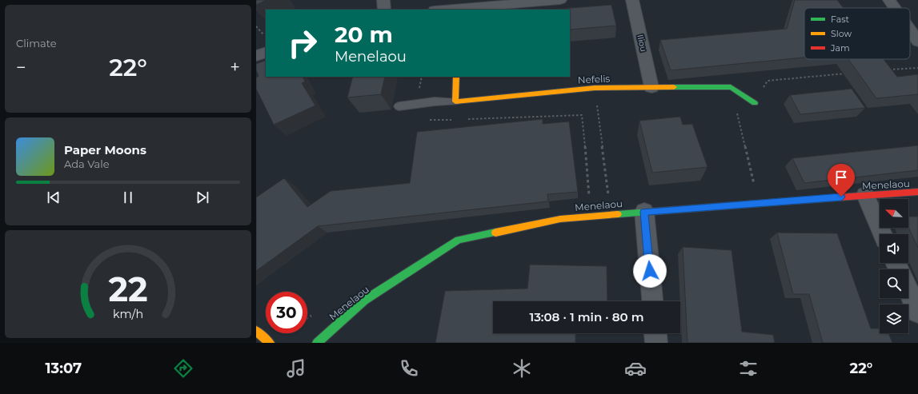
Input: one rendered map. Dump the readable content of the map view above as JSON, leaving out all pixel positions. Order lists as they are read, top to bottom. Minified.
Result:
{"streets":{"street":["Iliou","Nefelis","Menelaou"]},"crossings":[["Iliou","Nefelis"]],"legend":["Fast","Slow","Jam"],"north":"top left","page":{"tile":"Climate","turn":["20 m","Menelaou"],"heat":["−","22°","+"],"song":["Paper Moons","Ada Vale"],"limit":"30","trip":"13:08 · 1 min · 80 m","tabs":["13:07","22°"],"gauge":["22","km/h"]}}
